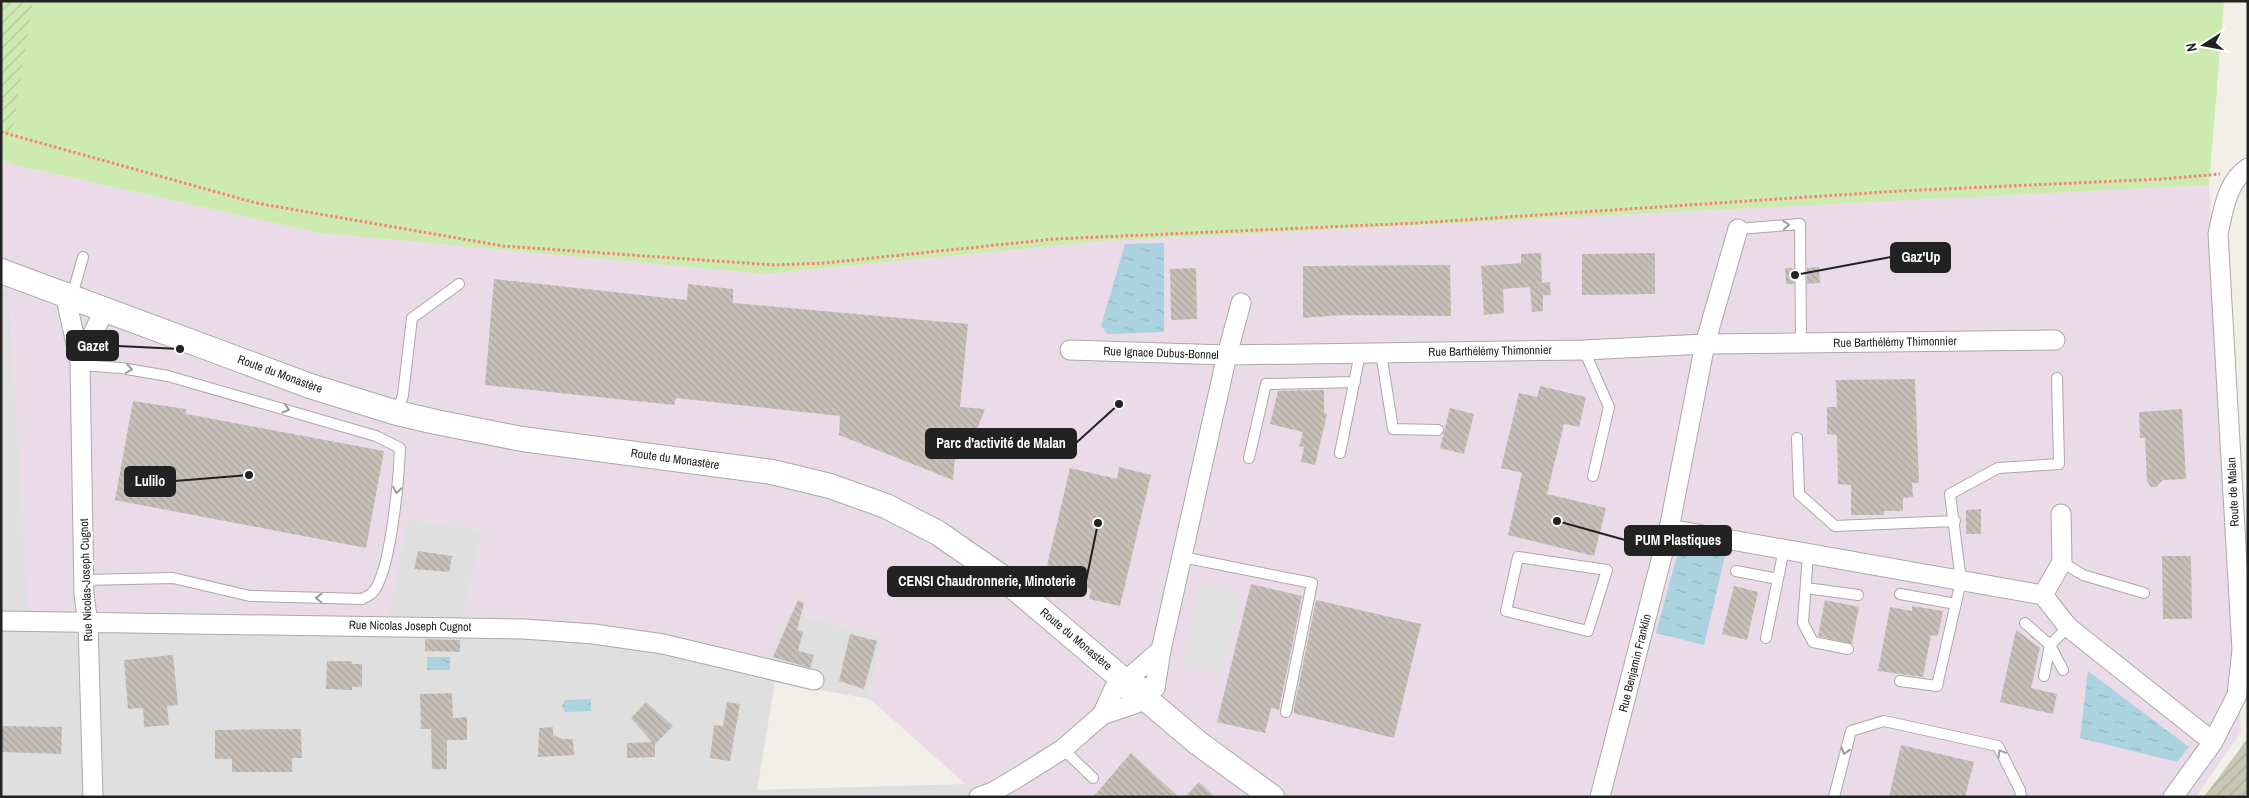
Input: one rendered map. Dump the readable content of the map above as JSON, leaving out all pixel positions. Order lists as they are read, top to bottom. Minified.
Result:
{"streets":{"street":["Rue Barthélémy Thimonnier","Rue Ignace Dubus-Bonnel","Route du Monastère","Route de Malan","Rue Nicolas-Joseph Cugnot","Rue Nicolas Joseph Cugnot","Rue Benjamin Franklin"]},"crossings":[["Rue Barthélémy Thimonnier","Rue Ignace Dubus-Bonnel"],["Rue Barthélémy Thimonnier","Rue Benjamin Franklin"],["Route du Monastère","Rue Nicolas-Joseph Cugnot"],["Rue Nicolas-Joseph Cugnot","Rue Nicolas Joseph Cugnot"]],"places":["Gaz'Up","Gazet","Parc d'activité de Malan","Lulilo","PUM Plastiques","CENSI Chaudronnerie, Minoterie"],"north":"left"}
